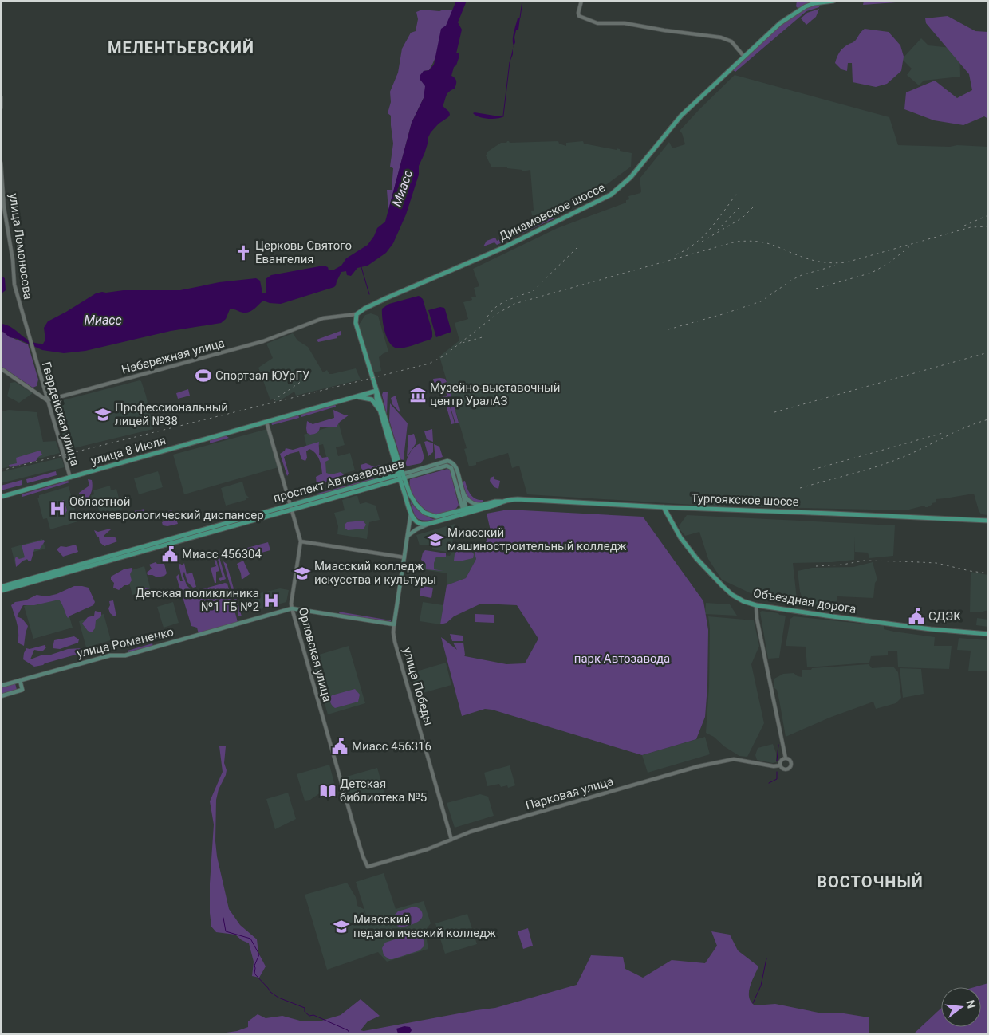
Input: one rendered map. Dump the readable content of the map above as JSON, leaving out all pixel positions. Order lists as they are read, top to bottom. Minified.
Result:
{"streets":{"main road":["Динамовское шоссе","улица 8 Июля","проспект Автозаводцев","Тургоякское шоссе","Объездная дорога","улица Романенко","улица Победы"],"street":["улица Ломоносова","Набережная улица","Гвардейская улица","Орловская улица","Парковая улица"]},"crossings":[["Динамовское шоссе","Набережная улица"],["улица Ломоносова","Гвардейская улица"],["Набережная улица","Гвардейская улица"],["Гвардейская улица","улица 8 Июля"],["улица 8 Июля","Орловская улица"],["проспект Автозаводцев","Тургоякское шоссе"],["проспект Автозаводцев","Орловская улица"],["Тургоякское шоссе","Объездная дорога"],["улица Романенко","Орловская улица"],["улица Романенко","улица Победы"],["Орловская улица","Парковая улица"],["улица Победы","Парковая улица"]],"districts":["МЕЛЕНТЬЕВСКИЙ","ВОСТОЧНЫЙ"],"water":["Миасс"],"parks":["парк Автозавода"],"places":{"church":["Церковь Святого Евангелия"],"sports":["Спортзал ЮУрГУ"],"museum":["Музейно-выставочный центр УралАЗ"],"school or university":["Профессиональный лицей №38","Миасский машиностроительный колледж","Миасский колледж искусства и культуры","Миасский педагогический колледж"],"hospital":["Областной психоневрологический диспансер","Детская поликлиника №1 ГБ №2"],"public building":["Миасс 456304","СДЭК","Миасс 456316"],"library":["Детская библиотека №5"]},"north":"right"}
